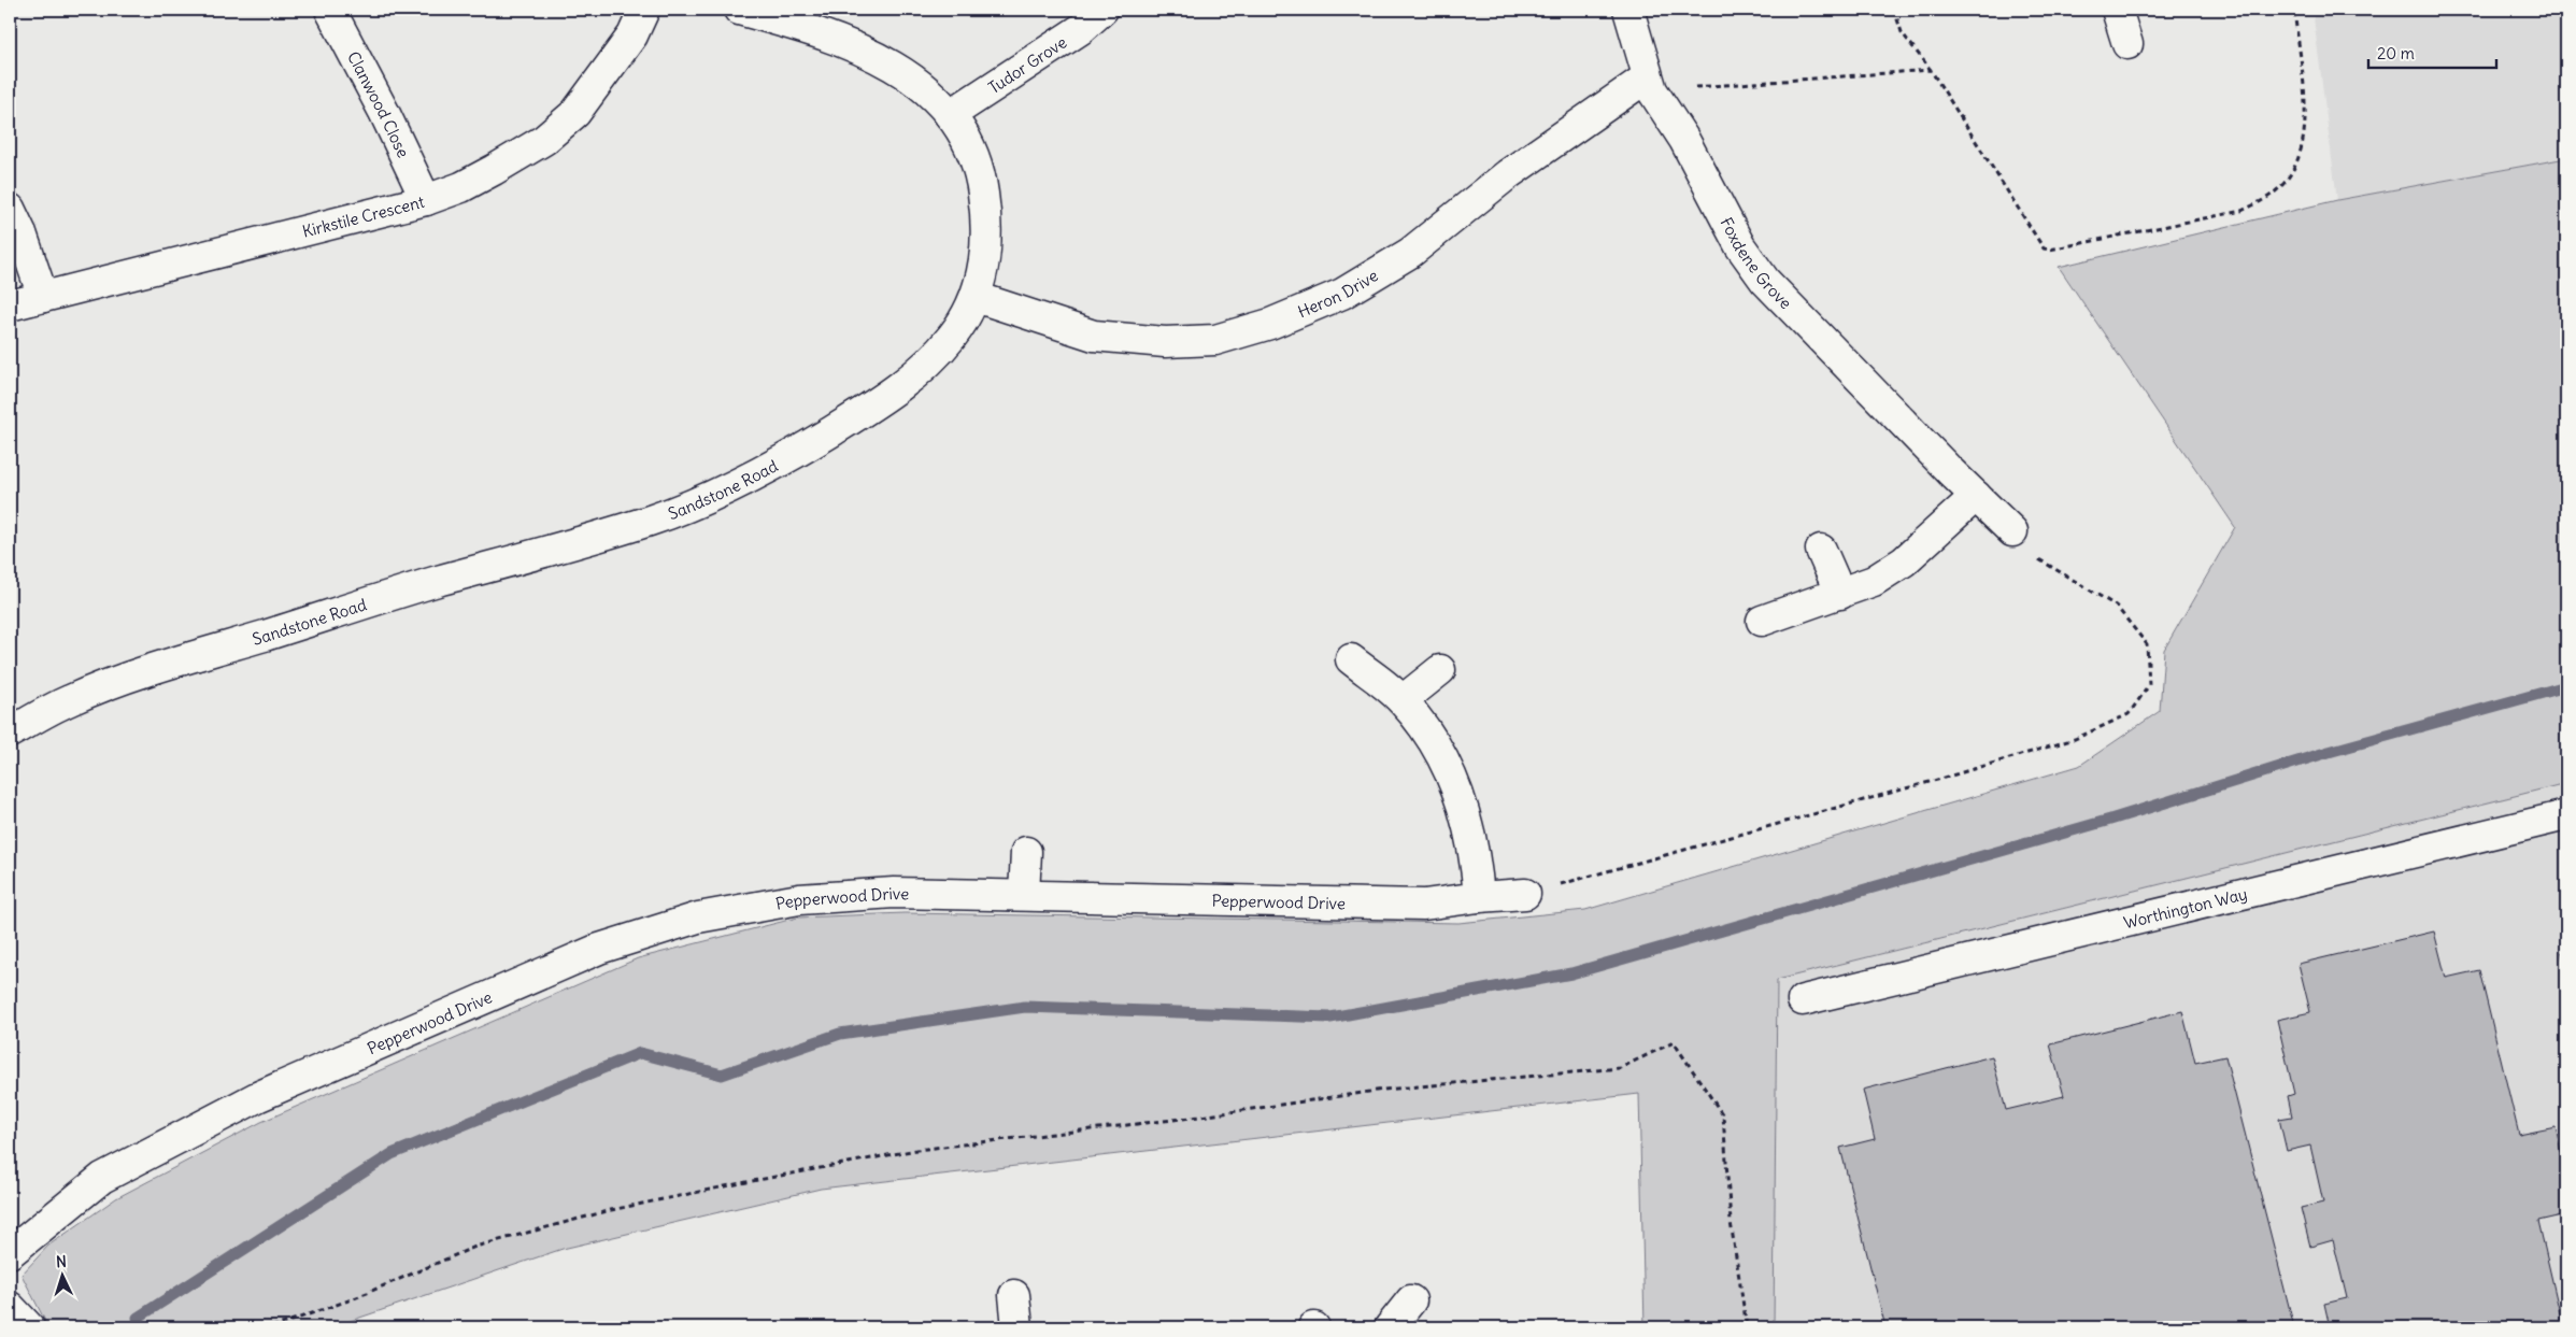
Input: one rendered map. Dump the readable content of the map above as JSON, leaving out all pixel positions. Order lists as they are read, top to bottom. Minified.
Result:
{"streets":{"street":["Tudor Grove","Clanwood Close","Kirkstile Crescent","Foxdene Grove","Heron Drive","Sandstone Road","Pepperwood Drive","Worthington Way"]},"crossings":[["Tudor Grove","Sandstone Road"],["Clanwood Close","Kirkstile Crescent"],["Foxdene Grove","Heron Drive"],["Heron Drive","Sandstone Road"]],"scale_bar":"20 m","north":"top"}
